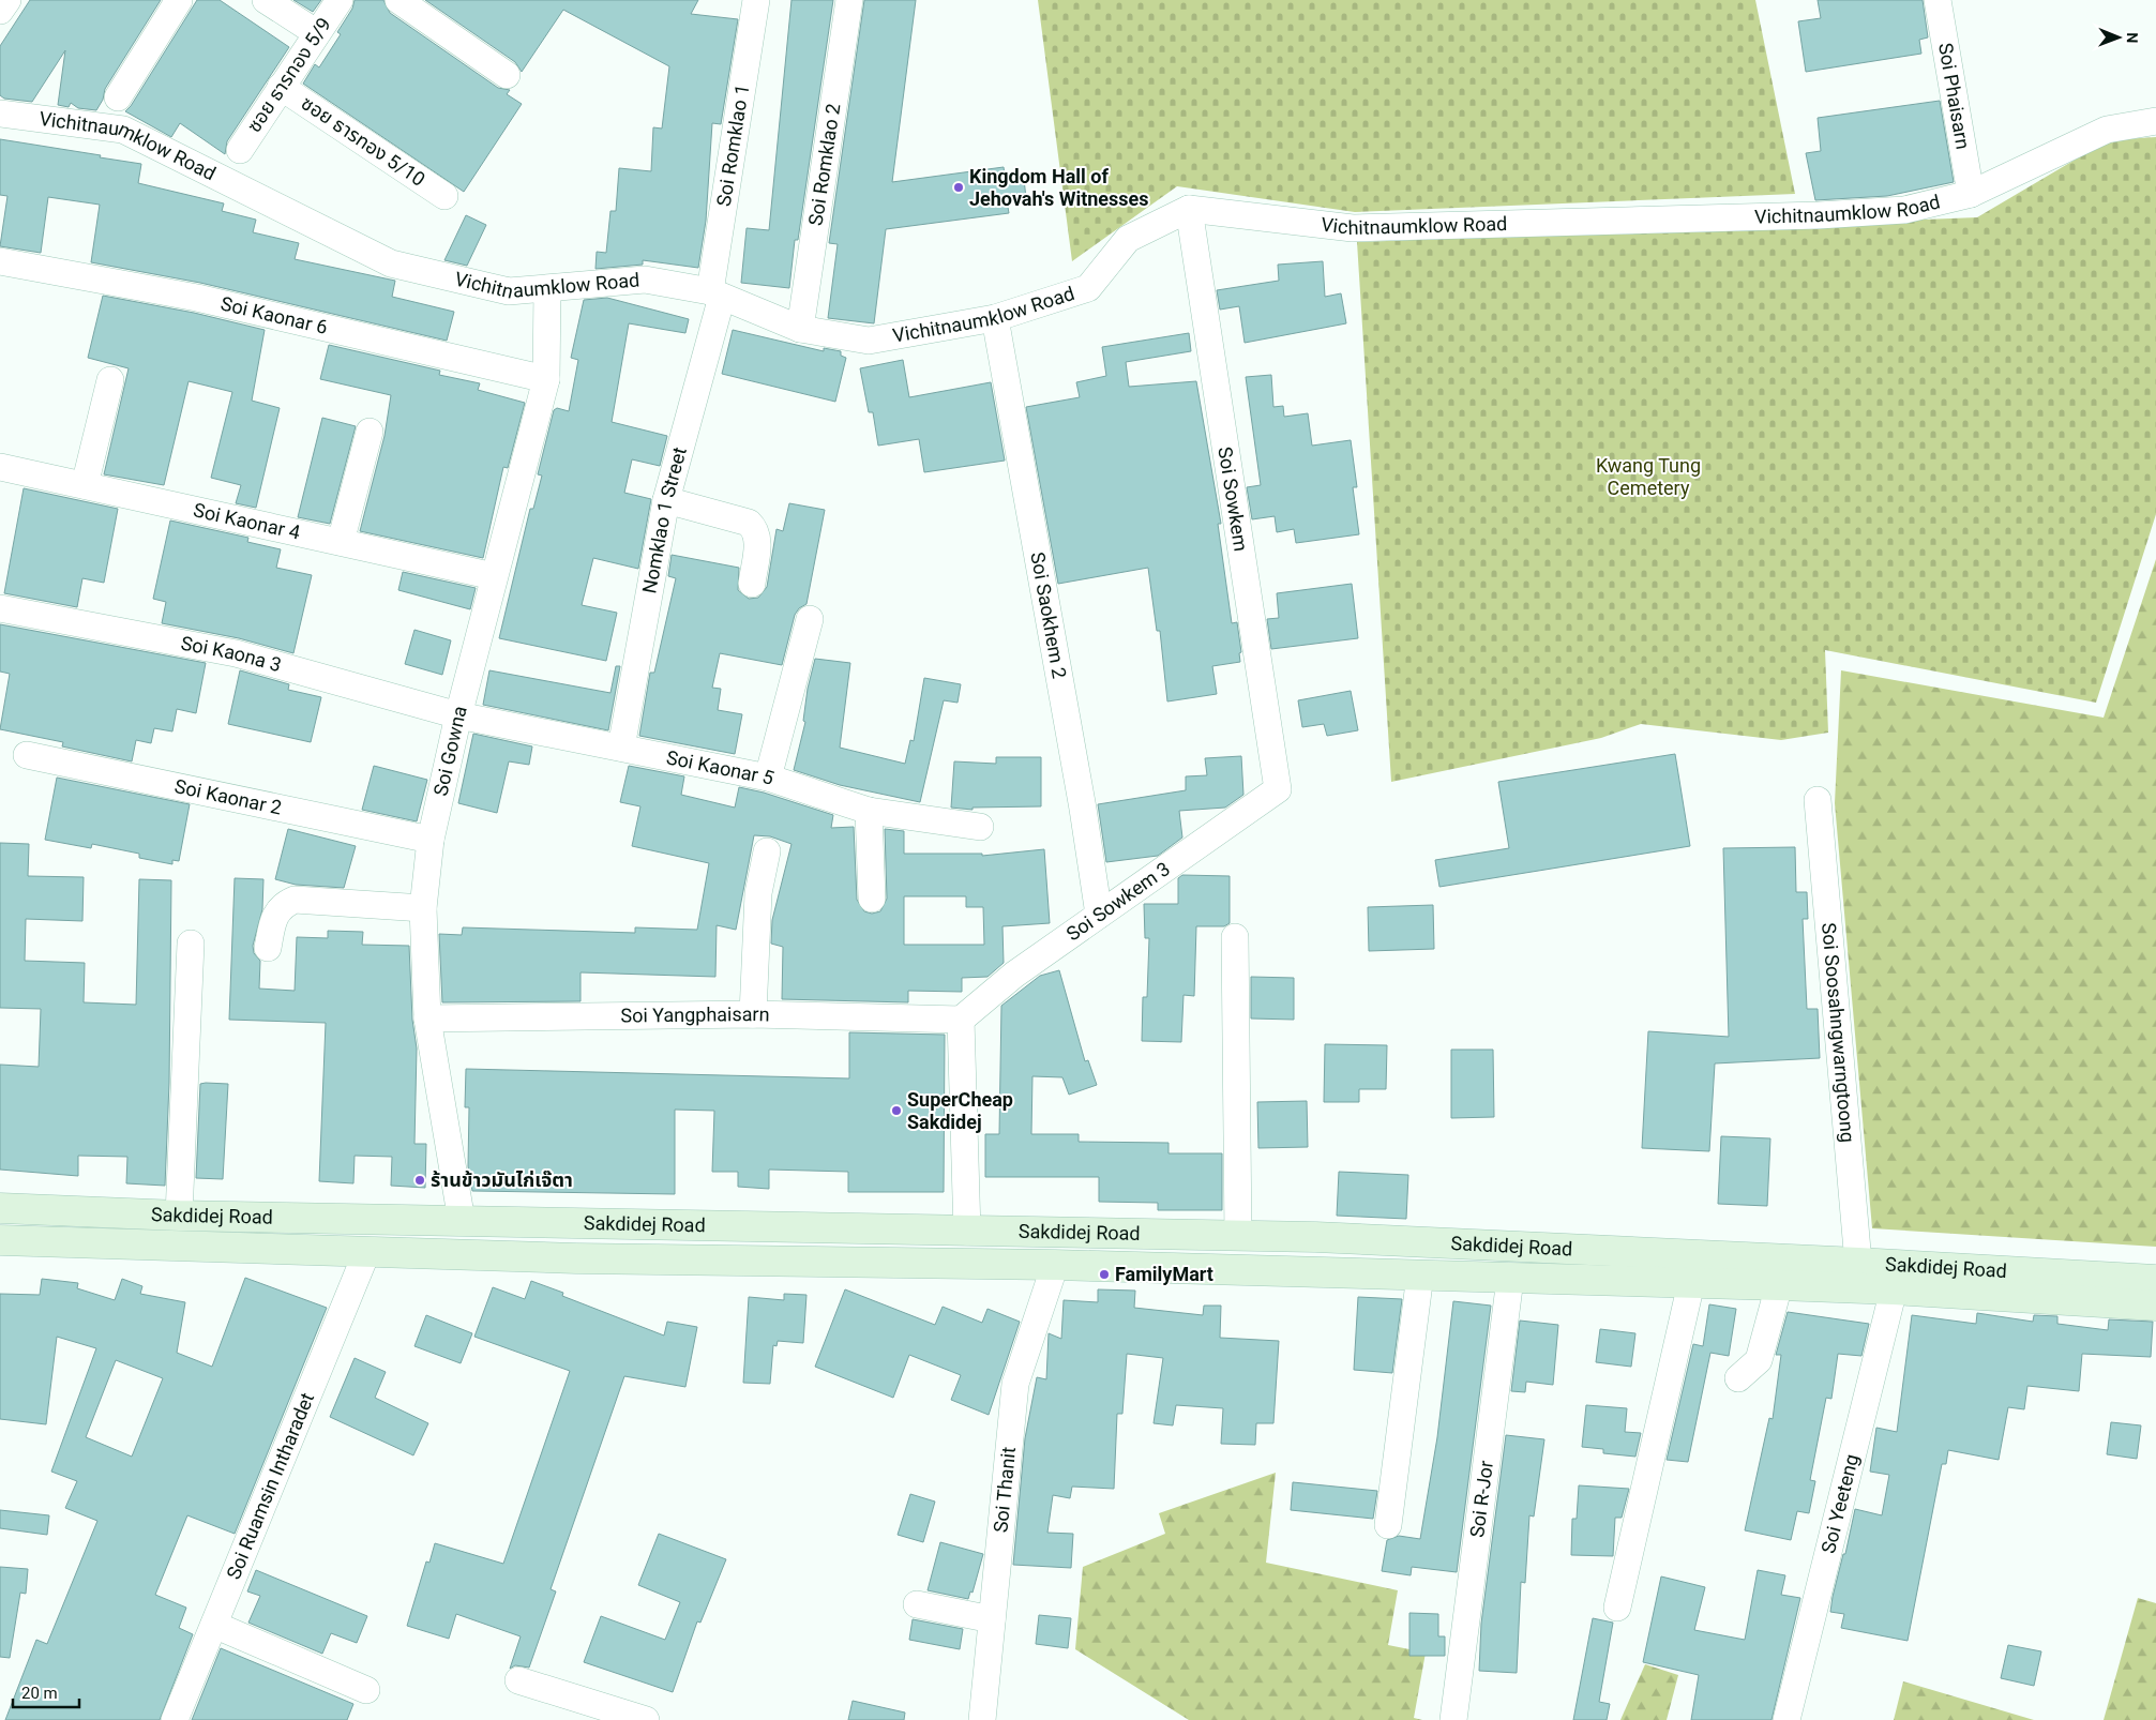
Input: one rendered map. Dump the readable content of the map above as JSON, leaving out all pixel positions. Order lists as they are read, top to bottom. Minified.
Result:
{"streets":{"main road":["Sakdidej Road"],"street":["ซอย ธารทอง 5/9","Soi Phaisarn","ซอย ธารทอง 5/10","Soi Romklao 1","Vichitnaumklow Road","Soi Romklao 2","Soi Kaonar 6","Soi Sowkem","Soi Kaonar 4","Nomklao 1 Street","Soi Saokhem 2","Soi Kaona 3","Soi Gowna","Soi Kaonar 5","Soi Kaonar 2","Soi Sowkem 3","Soi Yangphaisarn","Soi Soosahngwarngtoong","Soi Ruamsin Intharadet","Soi Thanit","Soi R-Jor","Soi Yeeteng"]},"crossings":[["ซอย ธารทอง 5/9","ซอย ธารทอง 5/10"],["Soi Phaisarn","Vichitnaumklow Road"],["Soi Romklao 1","Vichitnaumklow Road"],["Soi Romklao 1","Nomklao 1 Street"],["Vichitnaumklow Road","Soi Romklao 2"],["Vichitnaumklow Road","Soi Sowkem"],["Vichitnaumklow Road","Nomklao 1 Street"],["Vichitnaumklow Road","Soi Saokhem 2"],["Vichitnaumklow Road","Soi Gowna"],["Soi Kaonar 6","Soi Gowna"],["Soi Sowkem","Soi Sowkem 3"],["Soi Kaonar 4","Soi Gowna"],["Nomklao 1 Street","Soi Kaonar 5"],["Soi Saokhem 2","Soi Sowkem 3"],["Soi Kaona 3","Soi Gowna"],["Soi Kaona 3","Soi Kaonar 5"],["Soi Gowna","Soi Kaonar 5"],["Soi Gowna","Soi Kaonar 2"],["Soi Gowna","Soi Yangphaisarn"],["Soi Gowna","Sakdidej Road"],["Soi Sowkem 3","Soi Yangphaisarn"],["Soi Soosahngwarngtoong","Sakdidej Road"],["Sakdidej Road","Soi Ruamsin Intharadet"],["Sakdidej Road","Soi Thanit"],["Sakdidej Road","Soi R-Jor"],["Sakdidej Road","Soi Yeeteng"]],"parks":["Kwang Tung Cemetery"],"places":["Kingdom Hall of Jehovah's Witnesses","SuperCheap Sakdidej","ร้านข้าวมันไก่เจ๊ตา","FamilyMart"],"scale_bar":"20 m","north":"right"}
